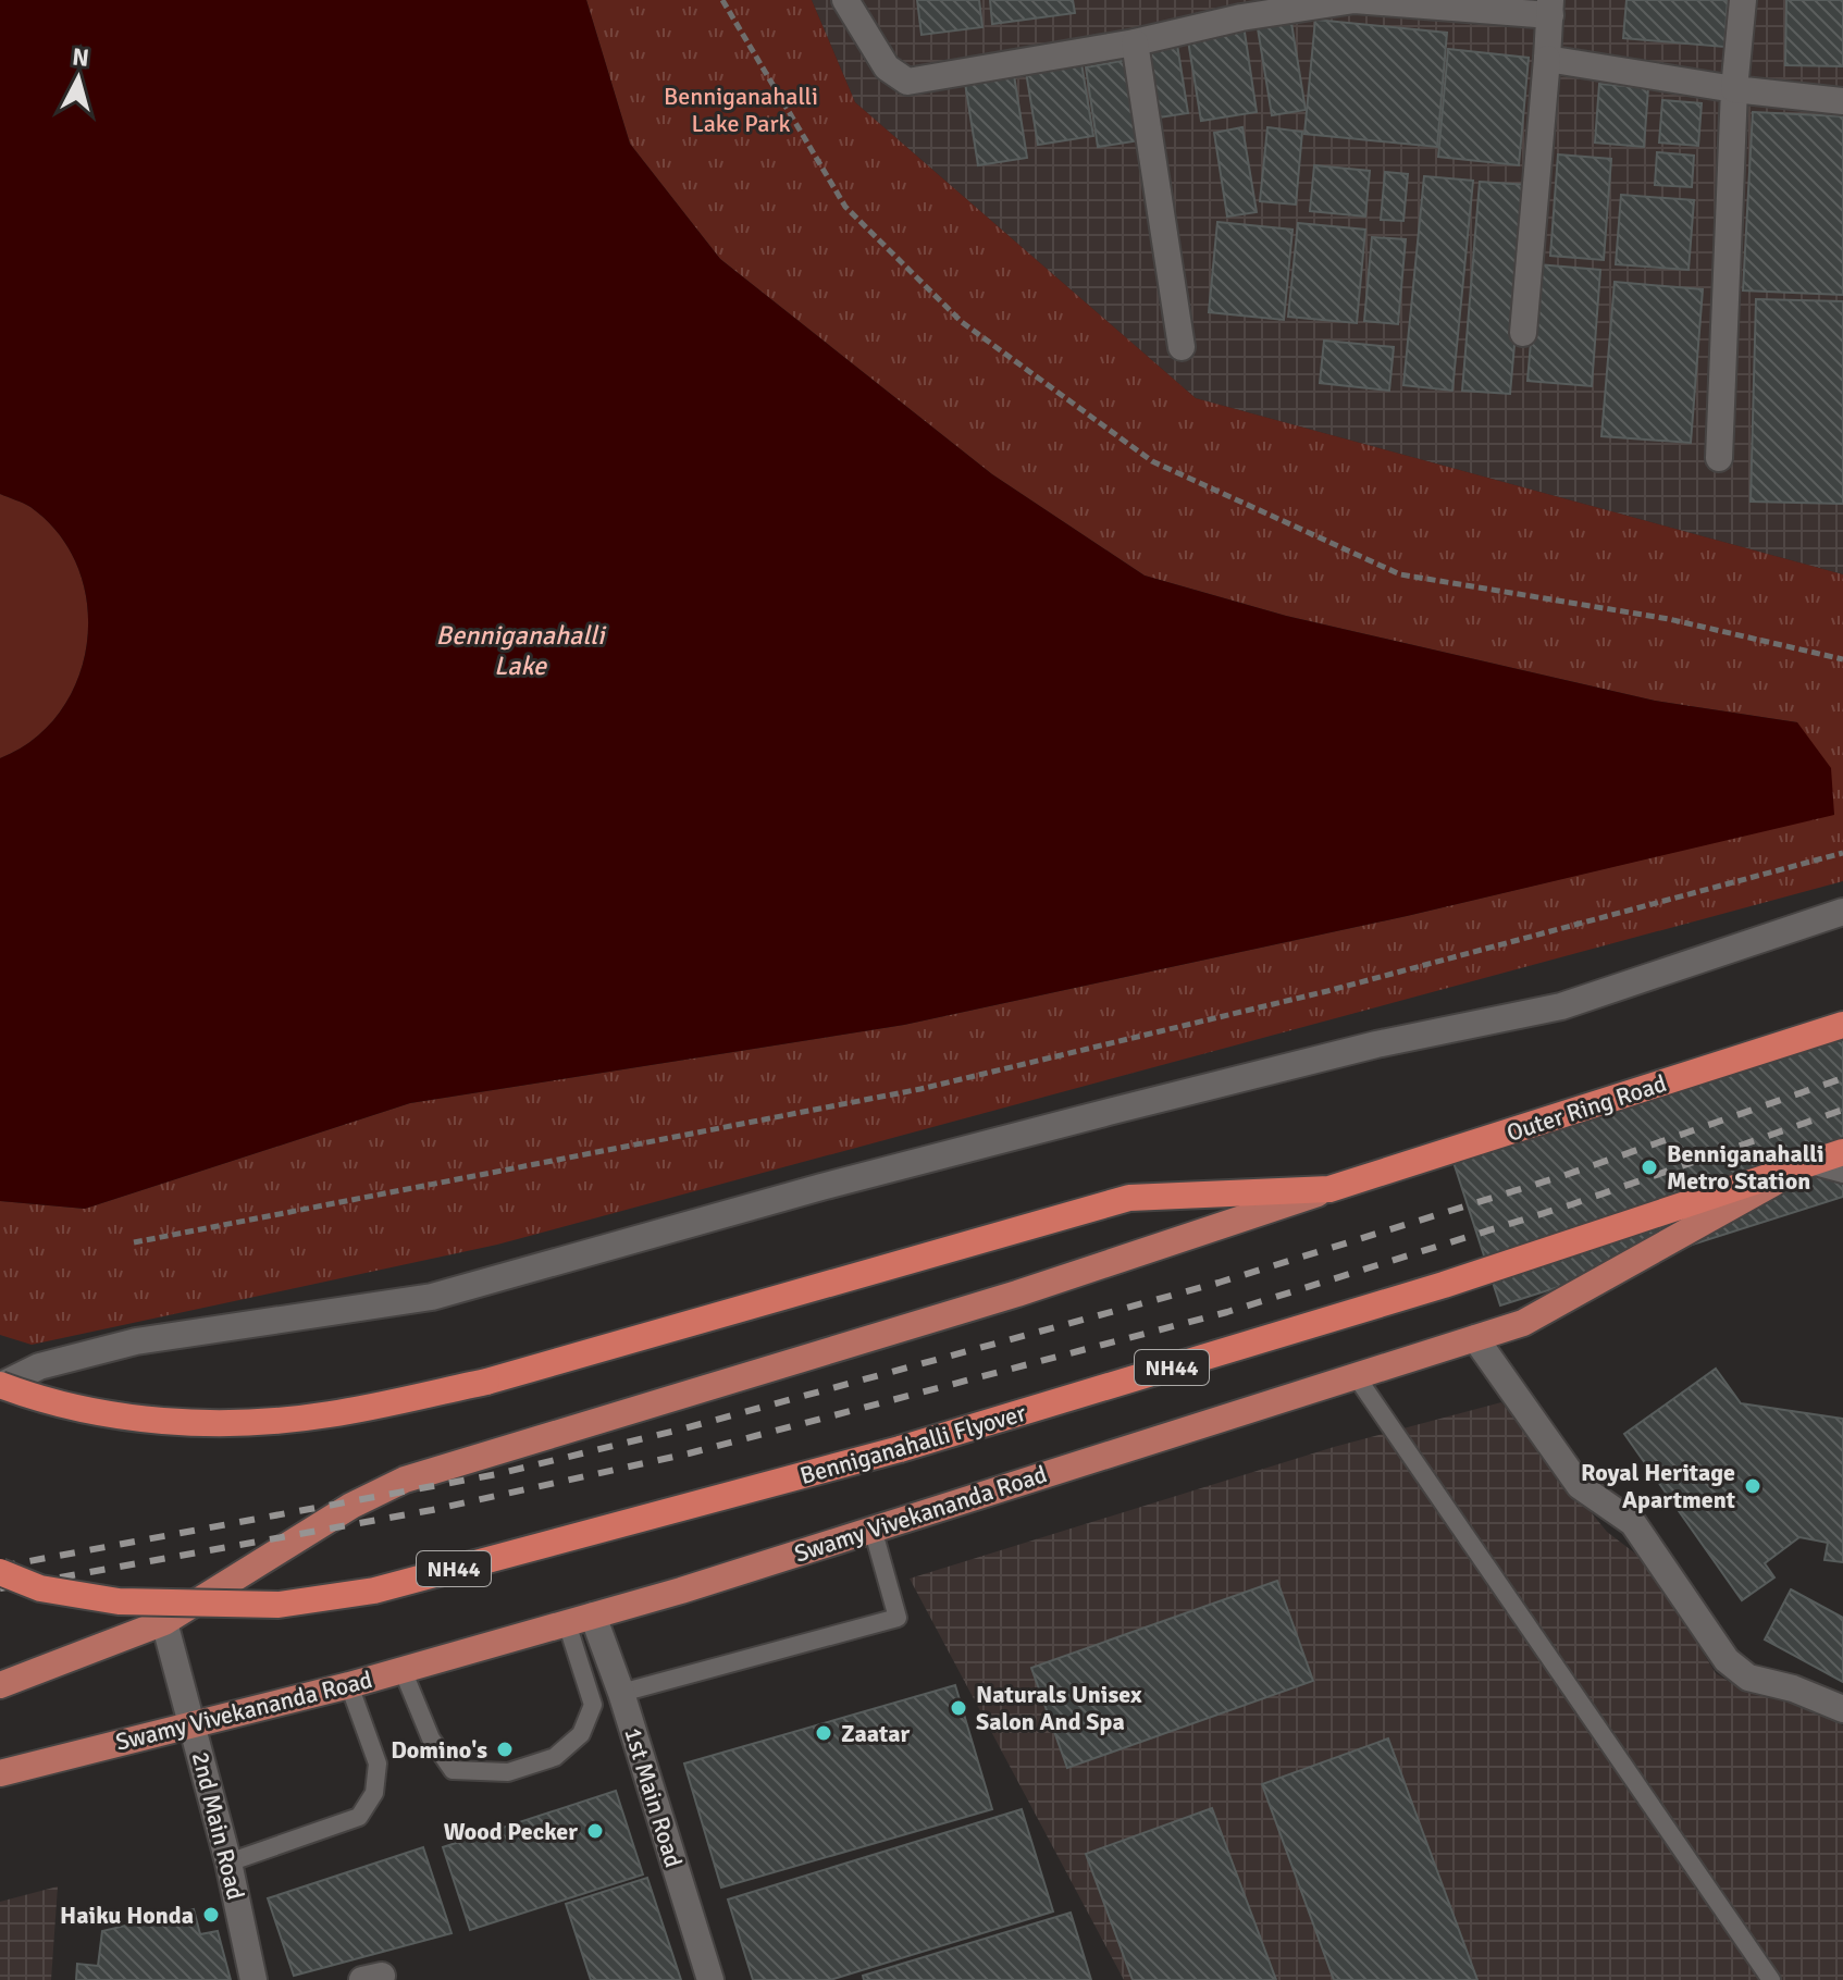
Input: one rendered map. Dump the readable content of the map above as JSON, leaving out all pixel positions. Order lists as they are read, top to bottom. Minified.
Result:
{"streets":{"highway":["Outer Ring Road","NH44","Benniganahalli Flyover"],"main road":["Swamy Vivekananda Road"],"street":["1st Main Road","2nd Main Road"]},"crossings":[["NH44","Benniganahalli Flyover"],["NH44","Swamy Vivekananda Road"],["Benniganahalli Flyover","Swamy Vivekananda Road"],["Swamy Vivekananda Road","1st Main Road"],["Swamy Vivekananda Road","2nd Main Road"]],"water":["Benniganahalli Lake"],"parks":["Benniganahalli Lake Park"],"places":["Benniganahalli Metro Station","Royal Heritage Apartment","Naturals Unisex Salon And Spa","Zaatar","Domino's","Wood Pecker","Haiku Honda"],"north":"top"}
